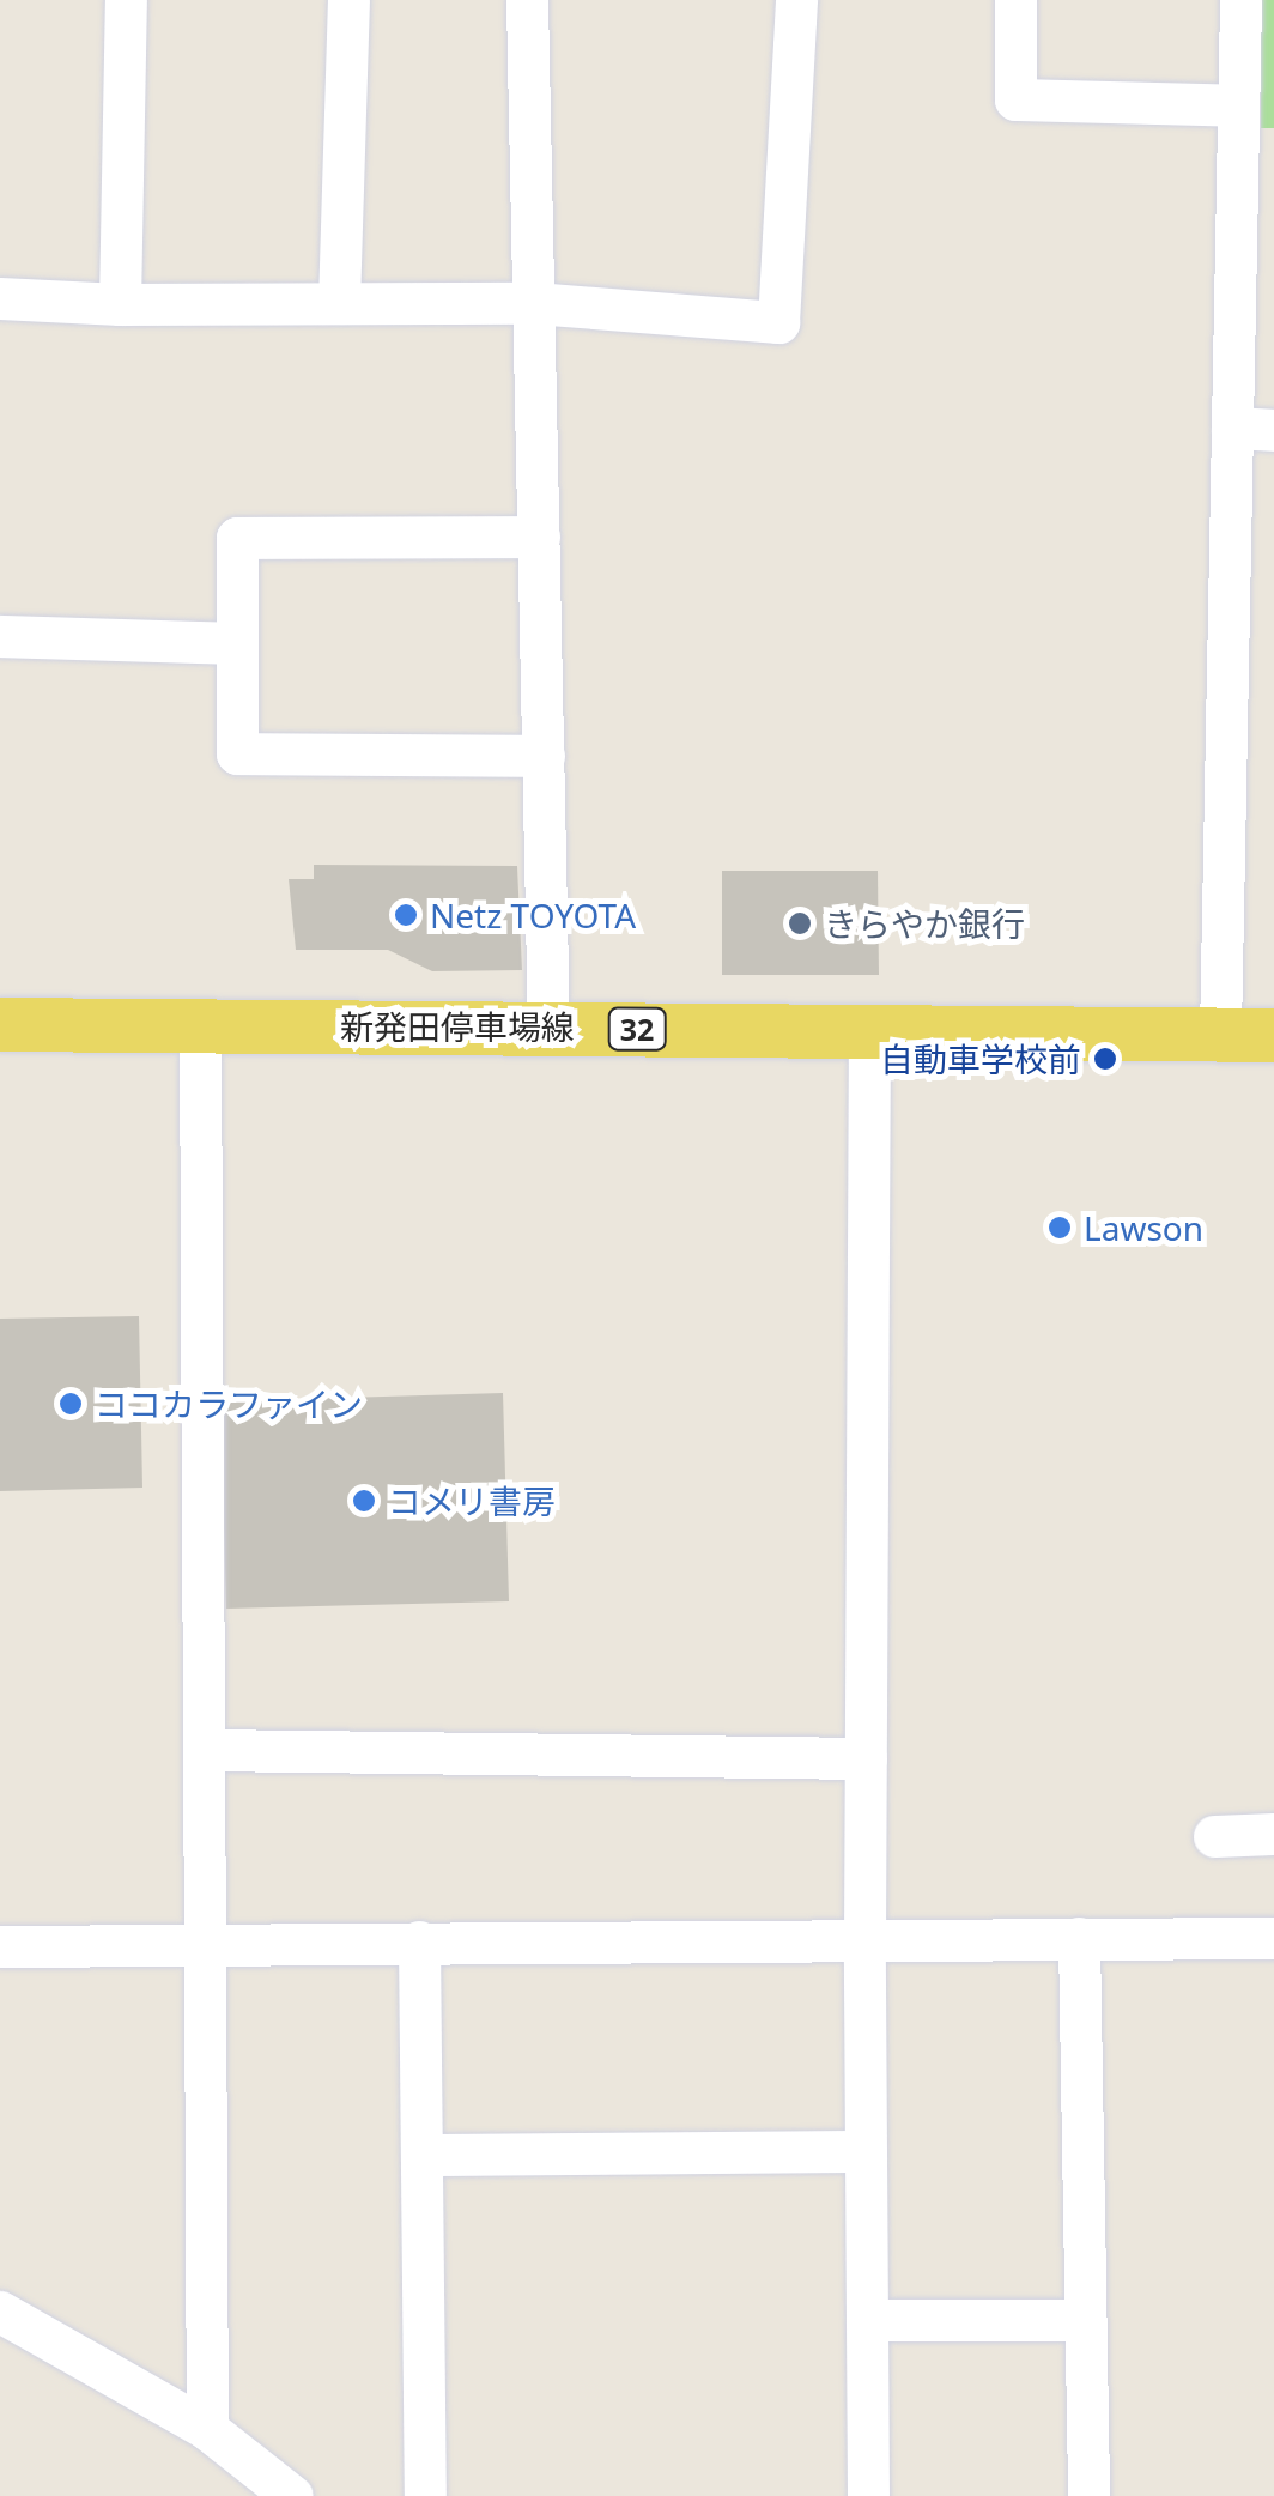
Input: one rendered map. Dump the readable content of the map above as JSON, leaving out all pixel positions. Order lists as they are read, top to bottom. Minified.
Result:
{"streets":{"main road":["新発田停車場線","32"]},"places":["Netz TOYOTA","きらやか銀行","自動車学校前","Lawson","ココカラファイン","コメリ書房"]}
